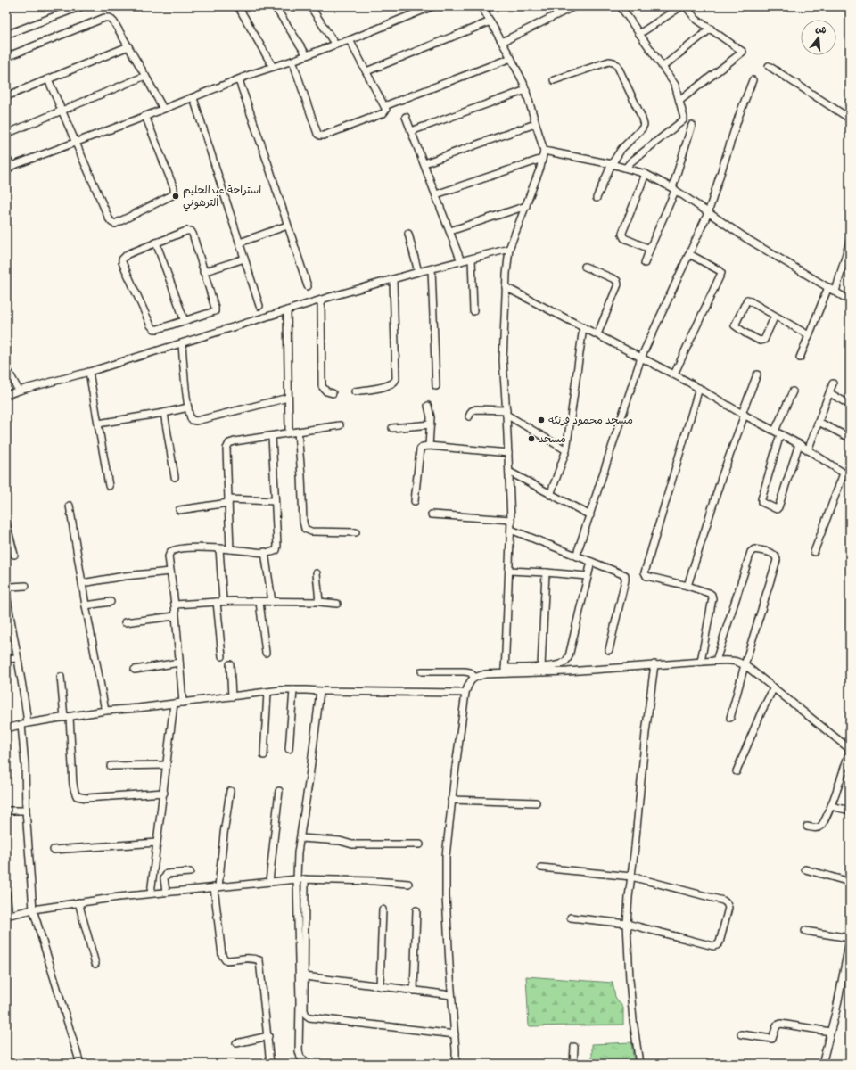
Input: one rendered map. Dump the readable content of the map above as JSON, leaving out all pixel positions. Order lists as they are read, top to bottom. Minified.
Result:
{"places":["استراحة عبدالحليم الترهوني","مسجد محمود فرنكة","مسجد"],"north":"top"}
